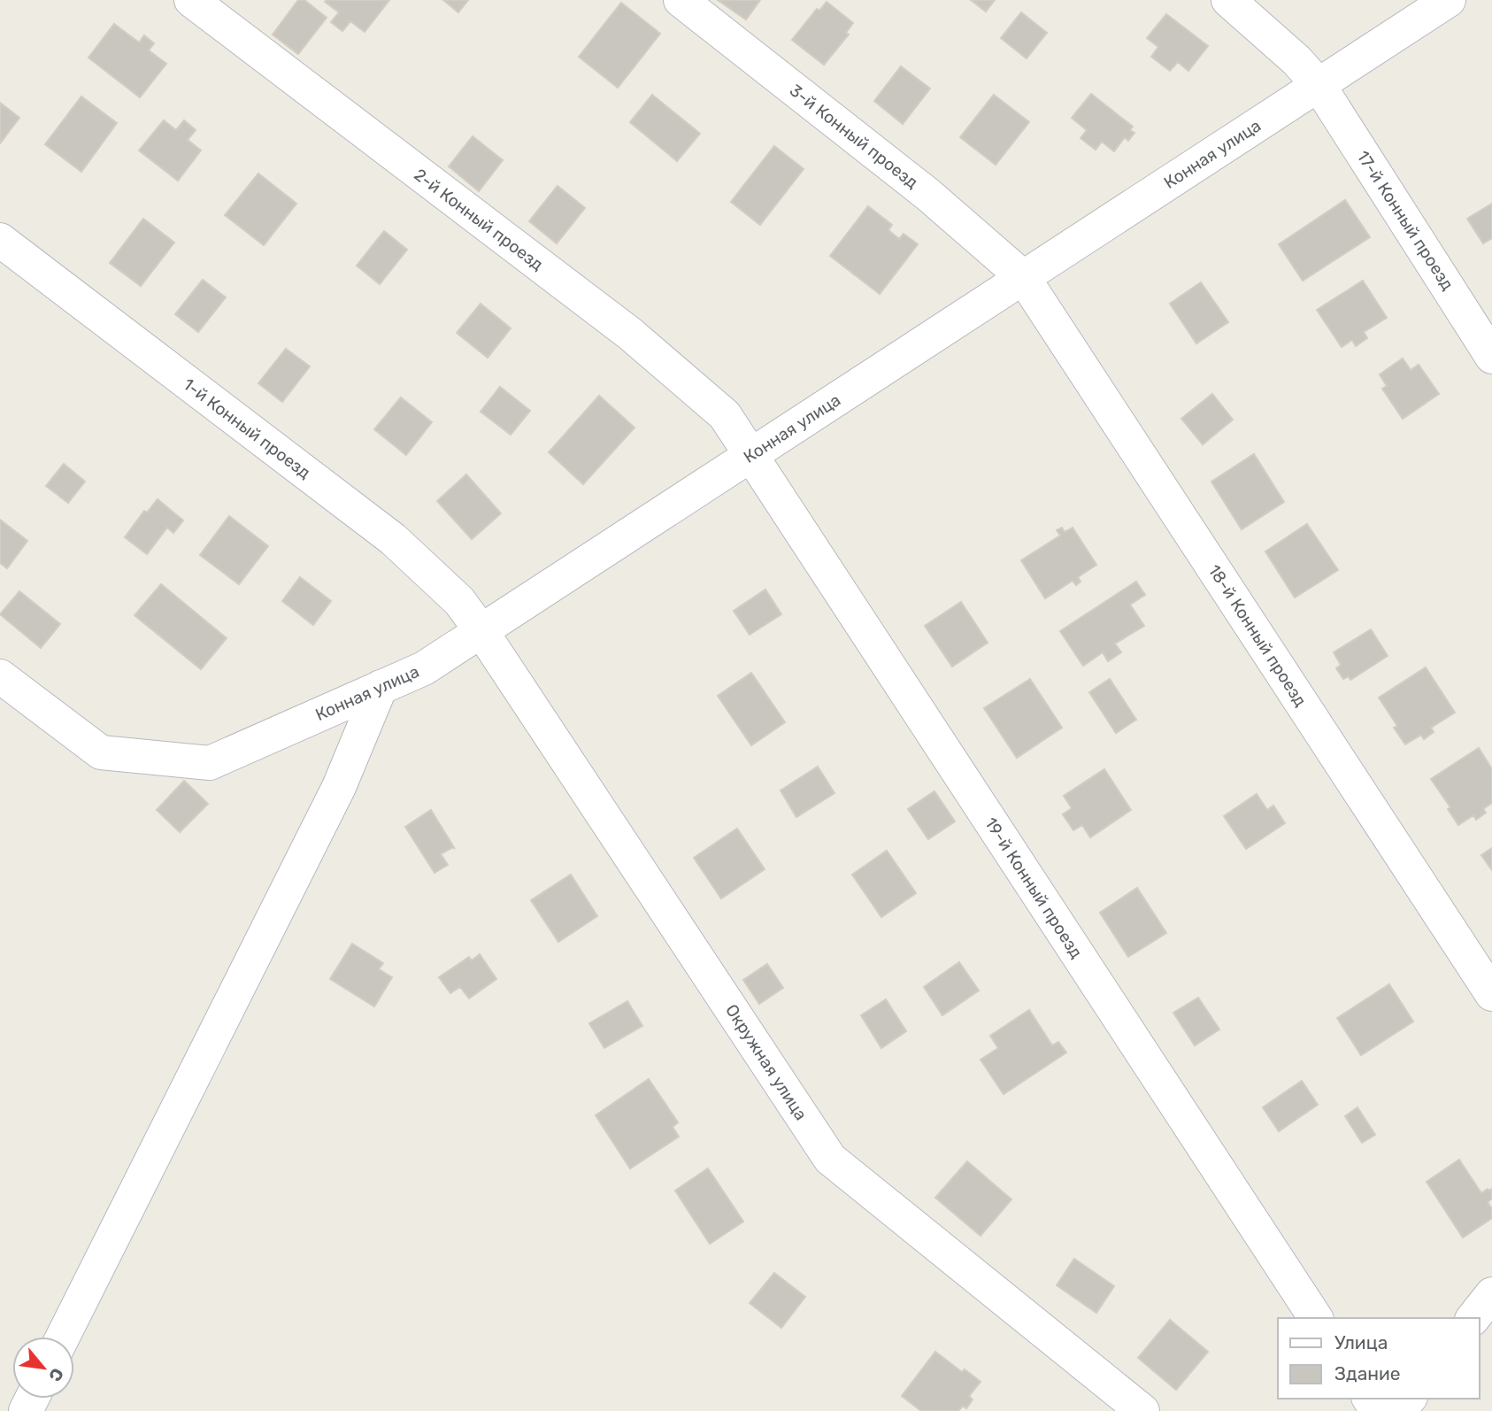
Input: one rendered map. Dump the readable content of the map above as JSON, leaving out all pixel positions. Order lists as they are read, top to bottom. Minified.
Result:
{"streets":{"street":["3-й Конный проезд","Конная улица","2-й Конный проезд","17-й Конный проезд","1-й Конный проезд","18-й Конный проезд","19-й Конный проезд","Окружная улица"]},"crossings":[["3-й Конный проезд","Конная улица"],["3-й Конный проезд","18-й Конный проезд"],["Конная улица","2-й Конный проезд"],["Конная улица","17-й Конный проезд"],["Конная улица","1-й Конный проезд"],["Конная улица","18-й Конный проезд"],["Конная улица","19-й Конный проезд"],["Конная улица","Окружная улица"],["2-й Конный проезд","19-й Конный проезд"],["1-й Конный проезд","Окружная улица"]],"legend":["Улица","Здание"],"north":"bottom right"}
